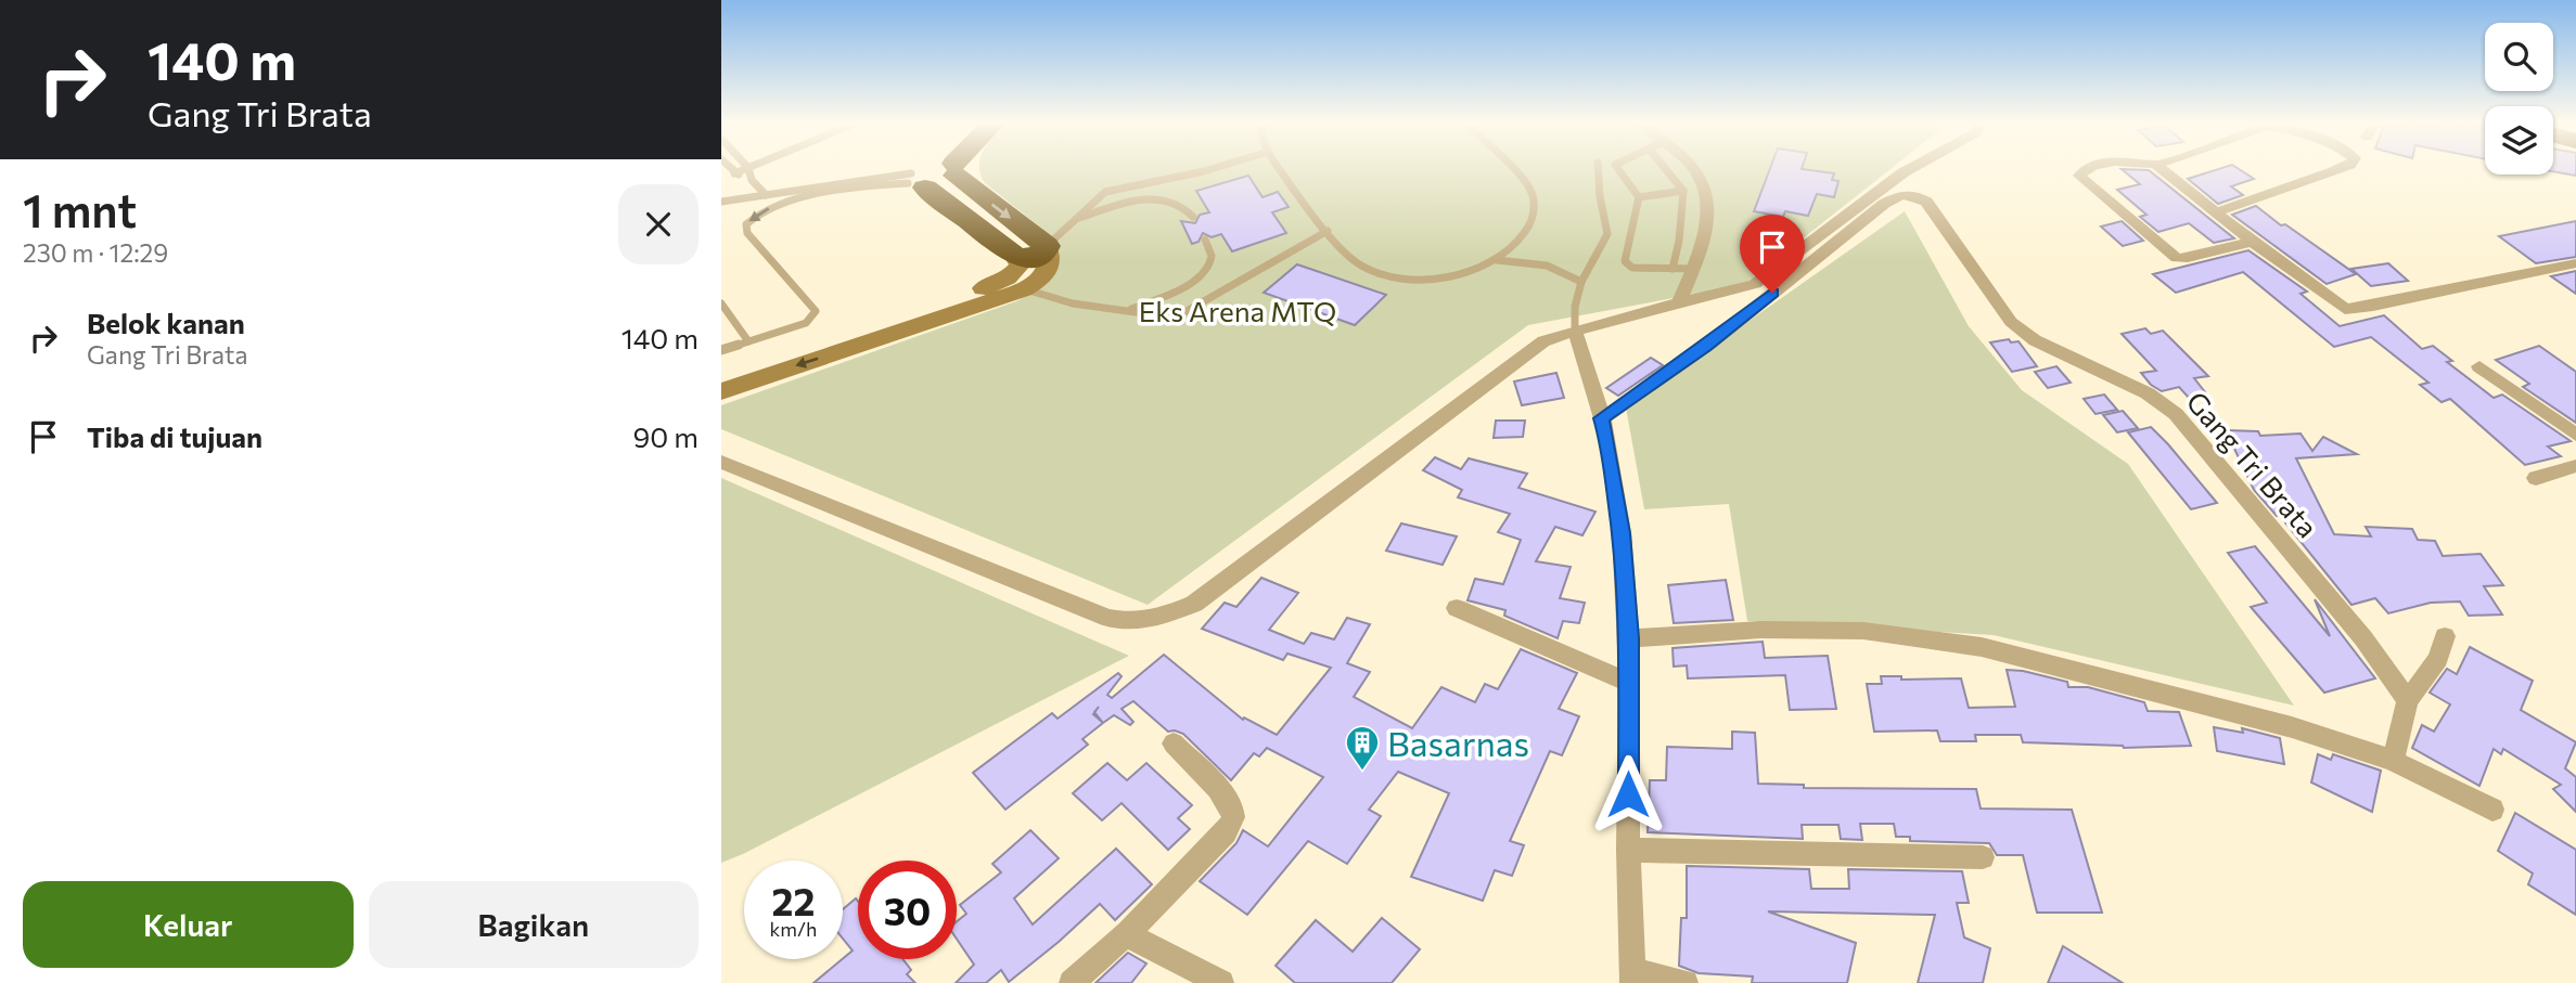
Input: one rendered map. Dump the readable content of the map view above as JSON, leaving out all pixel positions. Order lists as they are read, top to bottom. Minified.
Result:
{"streets":{"street":["Gang Tri Brata"]},"parks":["Eks Arena MTQ"],"places":{"building":["Basarnas"]},"page":{"turn":["140 m","Gang Tri Brata"],"heading":["1 mnt","230 m · 12:29"],"list":[{"name":"Belok kanan","note":"Gang Tri Brata","value":"140 m"},{"name":"Tiba di tujuan","value":"90 m"}],"speed":"22 km/h","limit":"30","buttons":["Keluar","Bagikan"]}}
